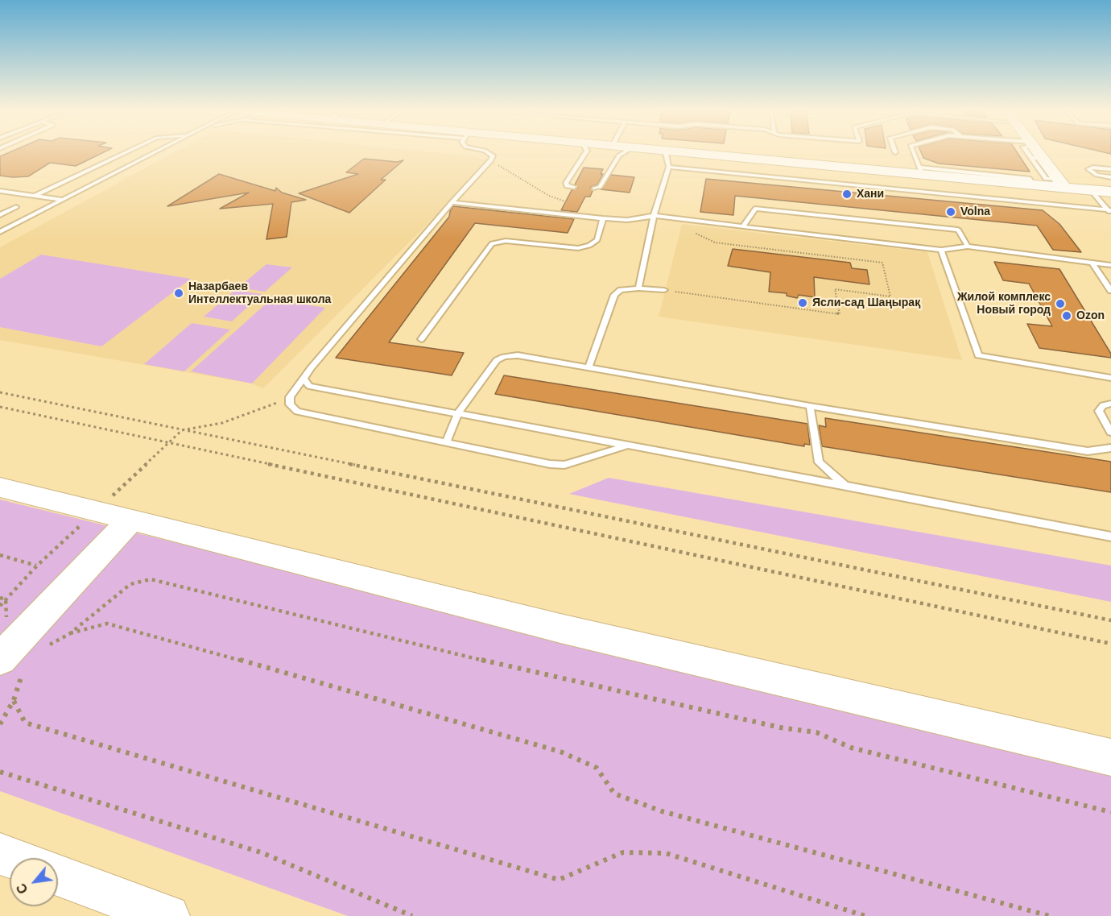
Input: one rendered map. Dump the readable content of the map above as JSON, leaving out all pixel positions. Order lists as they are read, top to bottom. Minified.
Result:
{"places":["Хани","Volna","Назарбаев Интеллектуальная школа","Ясли-сад Шаңырақ","Жилой комплекс Новый город","Ozon"],"north":"bottom left"}
